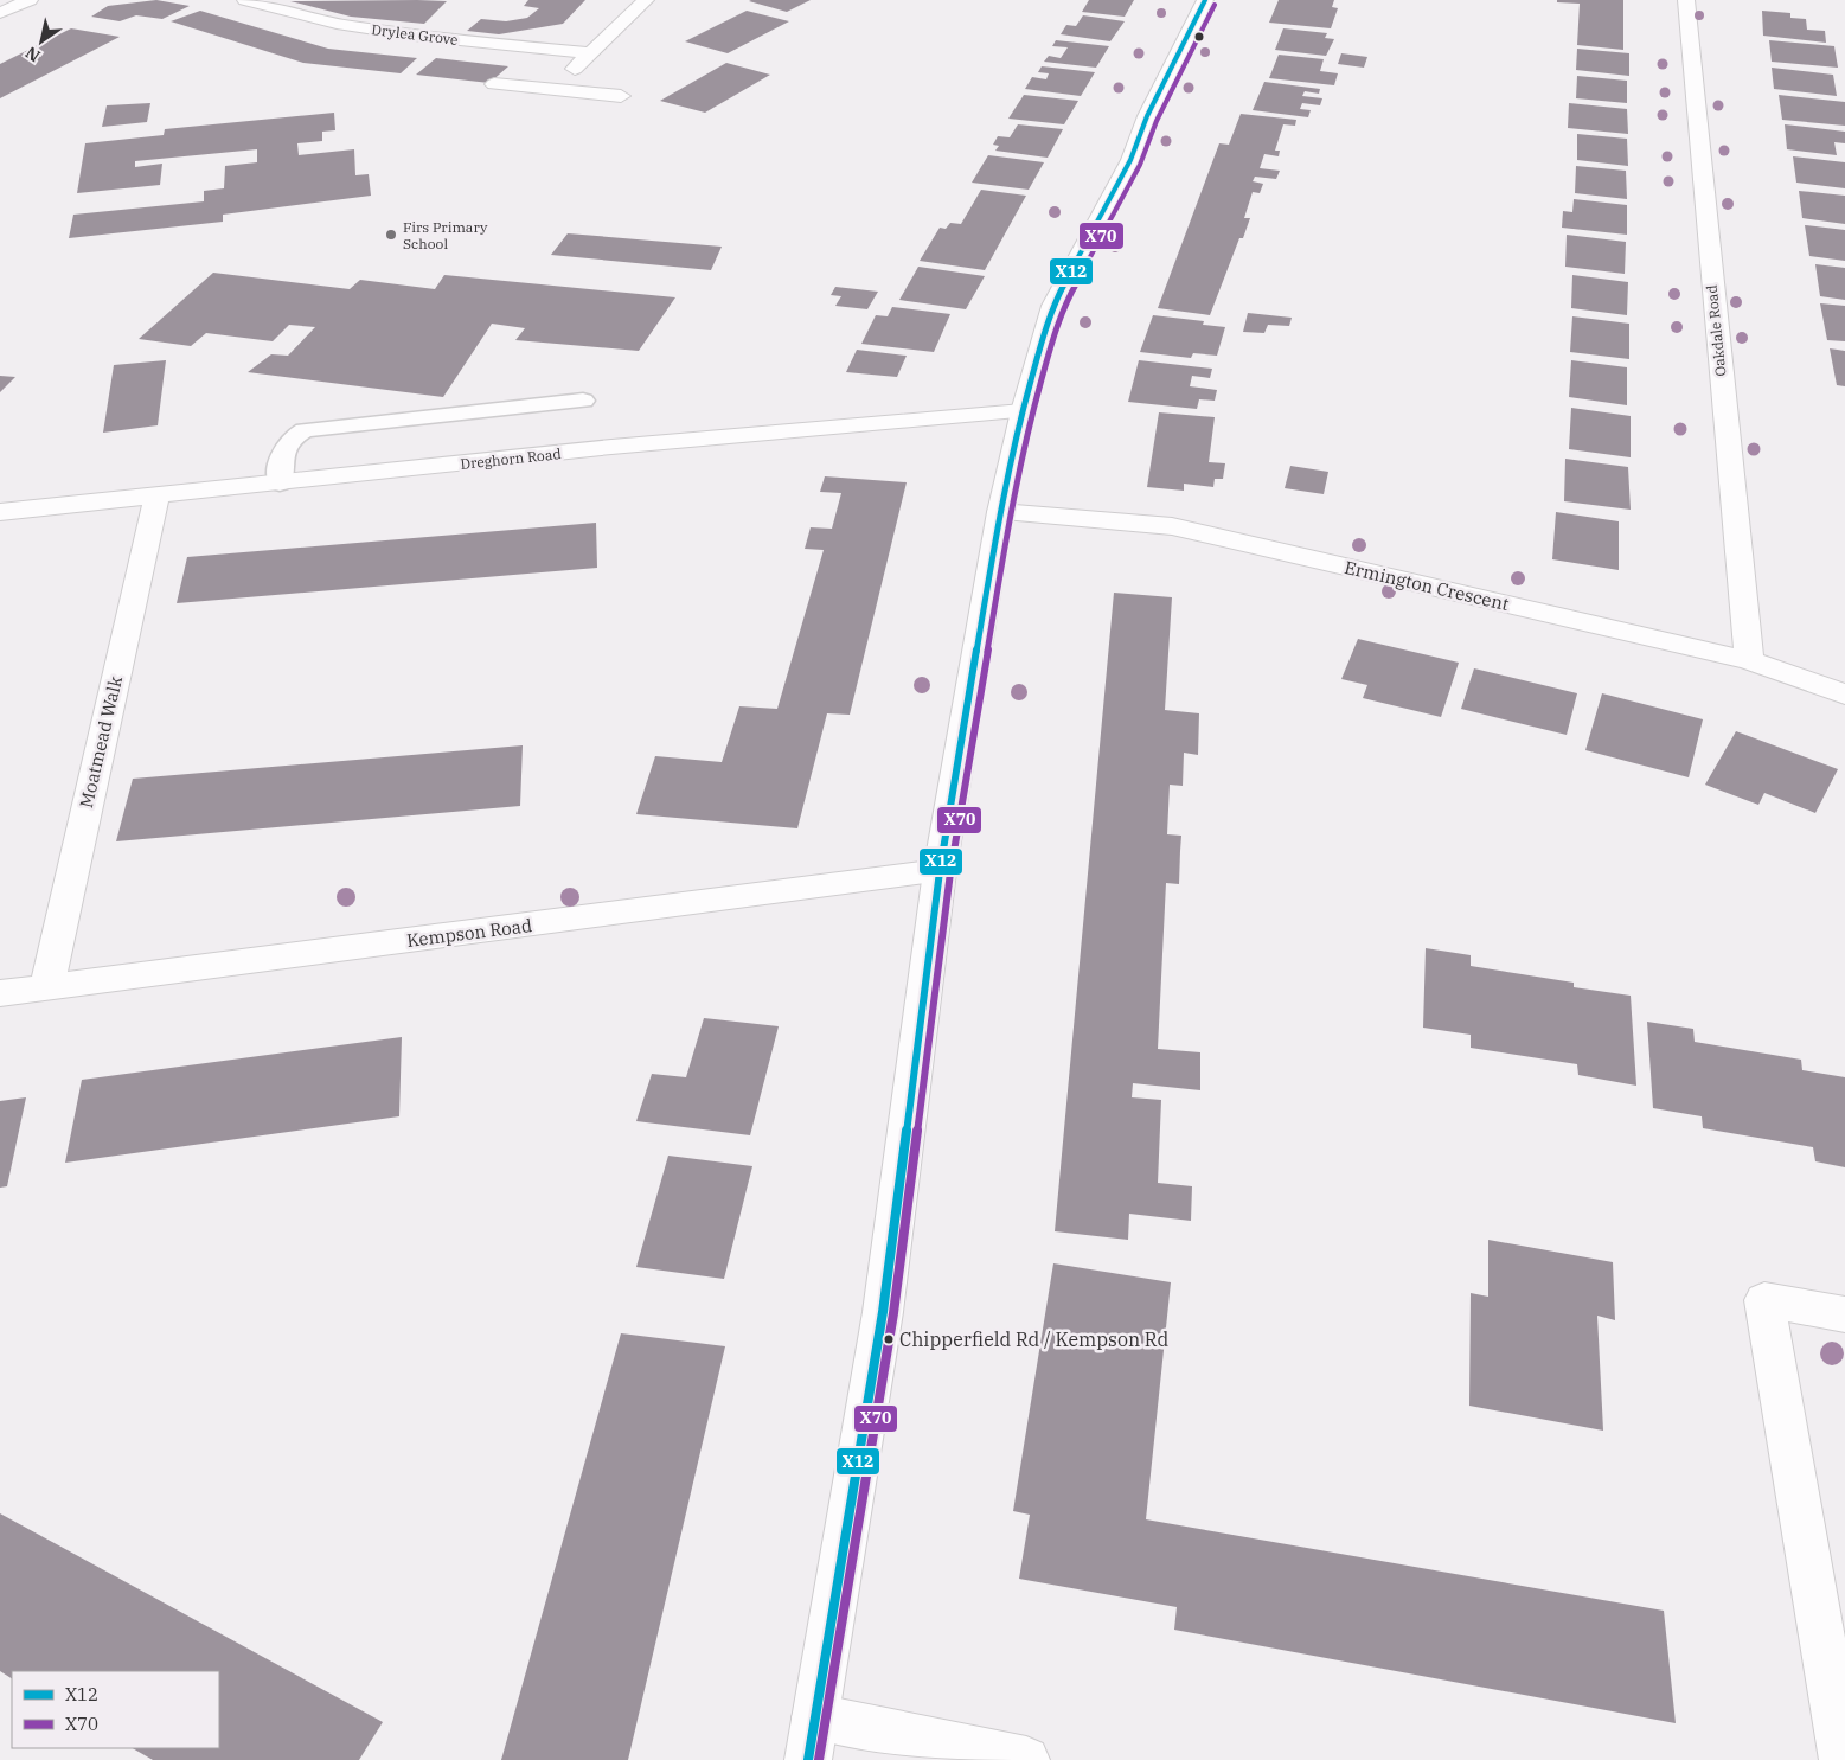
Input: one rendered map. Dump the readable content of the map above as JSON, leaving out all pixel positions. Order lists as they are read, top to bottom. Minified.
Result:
{"streets":{"street":["Drylea Grove","Oakdale Road","Dreghorn Road","Ermington Crescent","Moatmead Walk","Kempson Road"]},"crossings":[["Oakdale Road","Ermington Crescent"],["Dreghorn Road","Moatmead Walk"],["Moatmead Walk","Kempson Road"]],"places":["Firs Primary School","Chipperfield Rd / Kempson Rd"],"lines":["transit line X12","transit line X70"],"legend":["X12","X70"],"north":"bottom left"}
